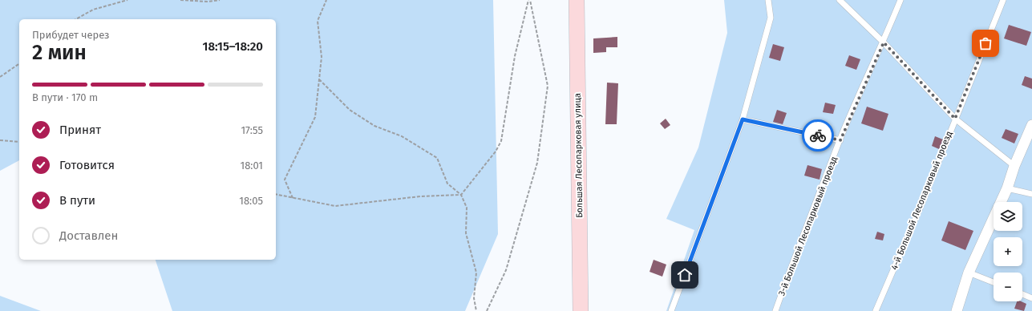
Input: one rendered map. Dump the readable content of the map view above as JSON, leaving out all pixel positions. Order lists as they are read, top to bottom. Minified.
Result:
{"streets":{"main road":["Большая Лесопарковая улица"],"lane":["4-й Большой Лесопарковый проезд","3-й Большой Лесопарковый проезд"]},"page":{"heading":["2 мин","Прибудет через","18:15–18:20"],"bar":"В пути · 170 m","list":[["Принят","17:55"],["Готовится","18:01"],["В пути","18:05"],"Доставлен"],"map_buttons":["+","−"]}}
